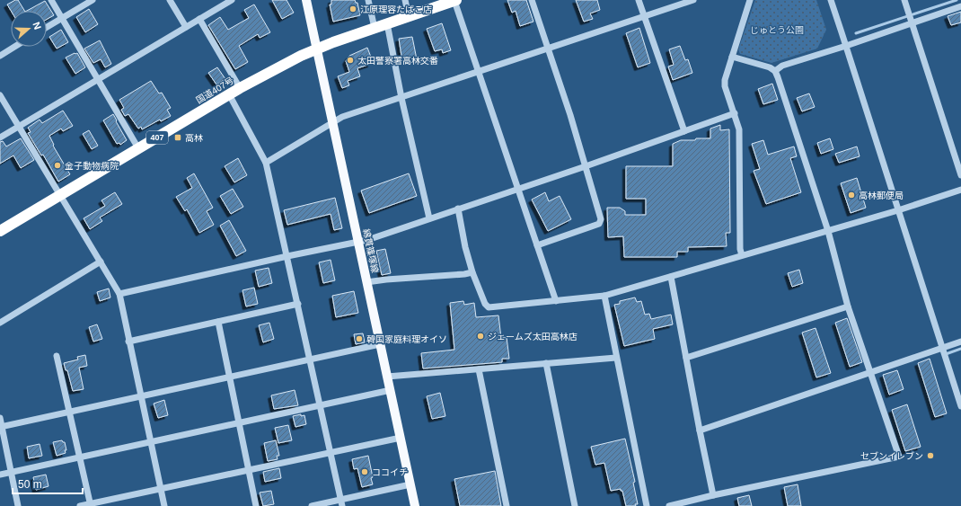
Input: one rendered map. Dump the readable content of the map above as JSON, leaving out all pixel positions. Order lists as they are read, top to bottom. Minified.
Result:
{"streets":{"highway":["国道407号","407"],"main road":["綿貫篠塚線"]},"crossings":[["国道407号","綿貫篠塚線"]],"parks":["じゅとう公園"],"places":{"other":["江原理容たばこ店","太田警察署高林交番","金子動物病院","高林郵便局","ジェームズ太田高林店","韓国家庭料理オイソ","セブンイレブン","ココイチ"],"transit":["高林"]},"scale_bar":"50 m","north":"right"}
